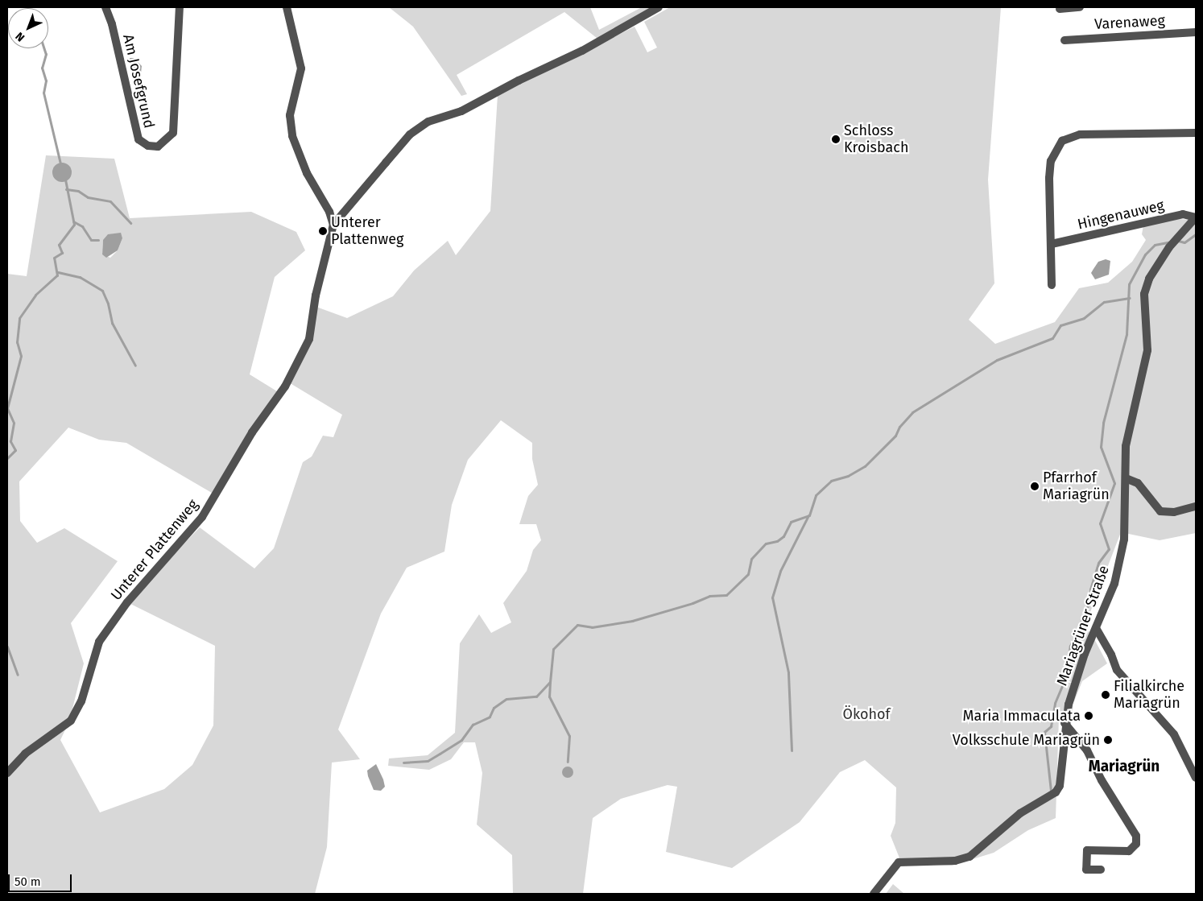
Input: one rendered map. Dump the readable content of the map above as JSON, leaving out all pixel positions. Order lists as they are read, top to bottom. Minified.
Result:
{"streets":{"street":["Varenaweg","Am Josefgrund","Hingenauweg","Unterer Plattenweg","Mariagrüner Straße"]},"crossings":[["Hingenauweg","Mariagrüner Straße"]],"districts":["Mariagrün"],"parks":["Ökohof"],"places":["Schloss Kroisbach","Unterer Plattenweg","Pfarrhof Mariagrün","Filialkirche Mariagrün","Maria Immaculata","Volksschule Mariagrün"],"scale_bar":"50 m","north":"bottom left"}
